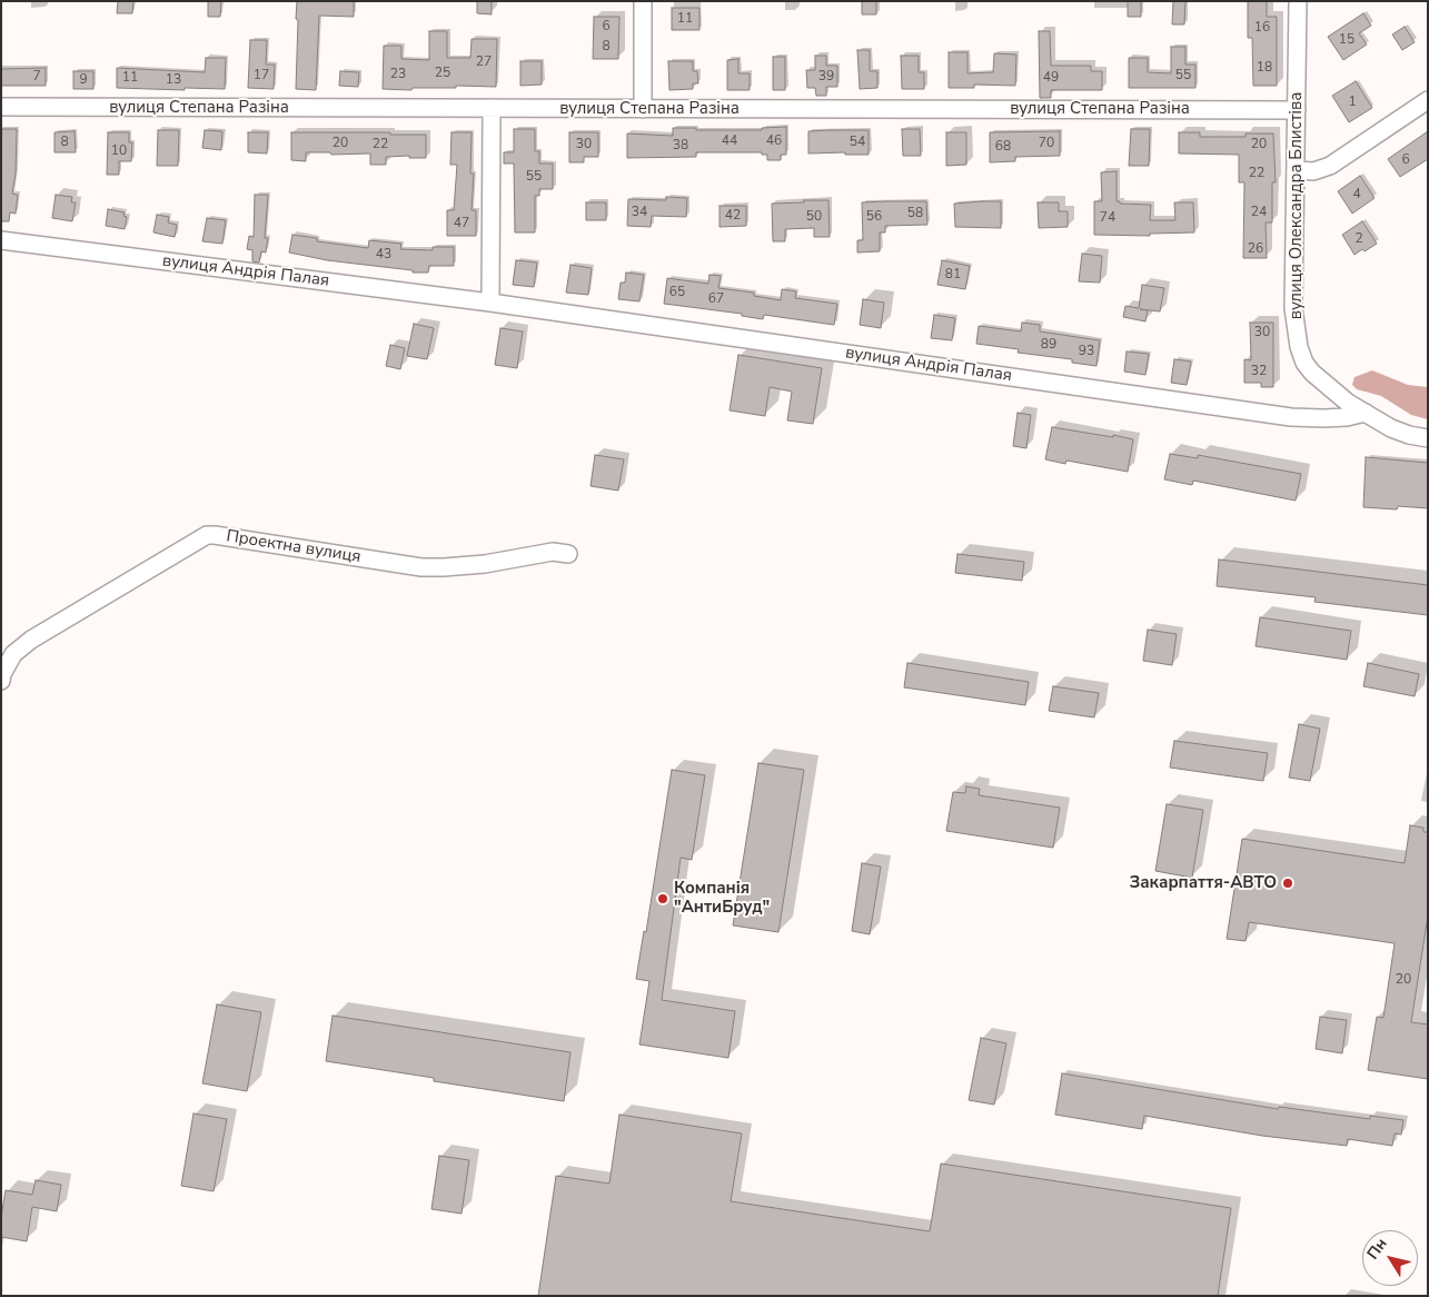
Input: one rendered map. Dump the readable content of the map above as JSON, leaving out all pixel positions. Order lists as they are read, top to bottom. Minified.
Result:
{"streets":{"street":["вулиця Степана Разіна","вулиця Олександра Блистіва","вулиця Андрія Палая","Проектна вулиця"]},"crossings":[["вулиця Степана Разіна","вулиця Олександра Блистіва"],["вулиця Олександра Блистіва","вулиця Андрія Палая"]],"places":["Закарпаття-АВТО","Компанія \"АнтиБруд\""],"house_numbers":["11","6","16","15","8","27","18","25","23","17","55","7","39","11","49","9","13","1","44","46","8","54","20","70","22","30","20","38","68","10","6","22","55","4","34","24","58","42","50","56","74","47","2","26","43","81","65","67","30","89","93","32","20"],"north":"top left"}
